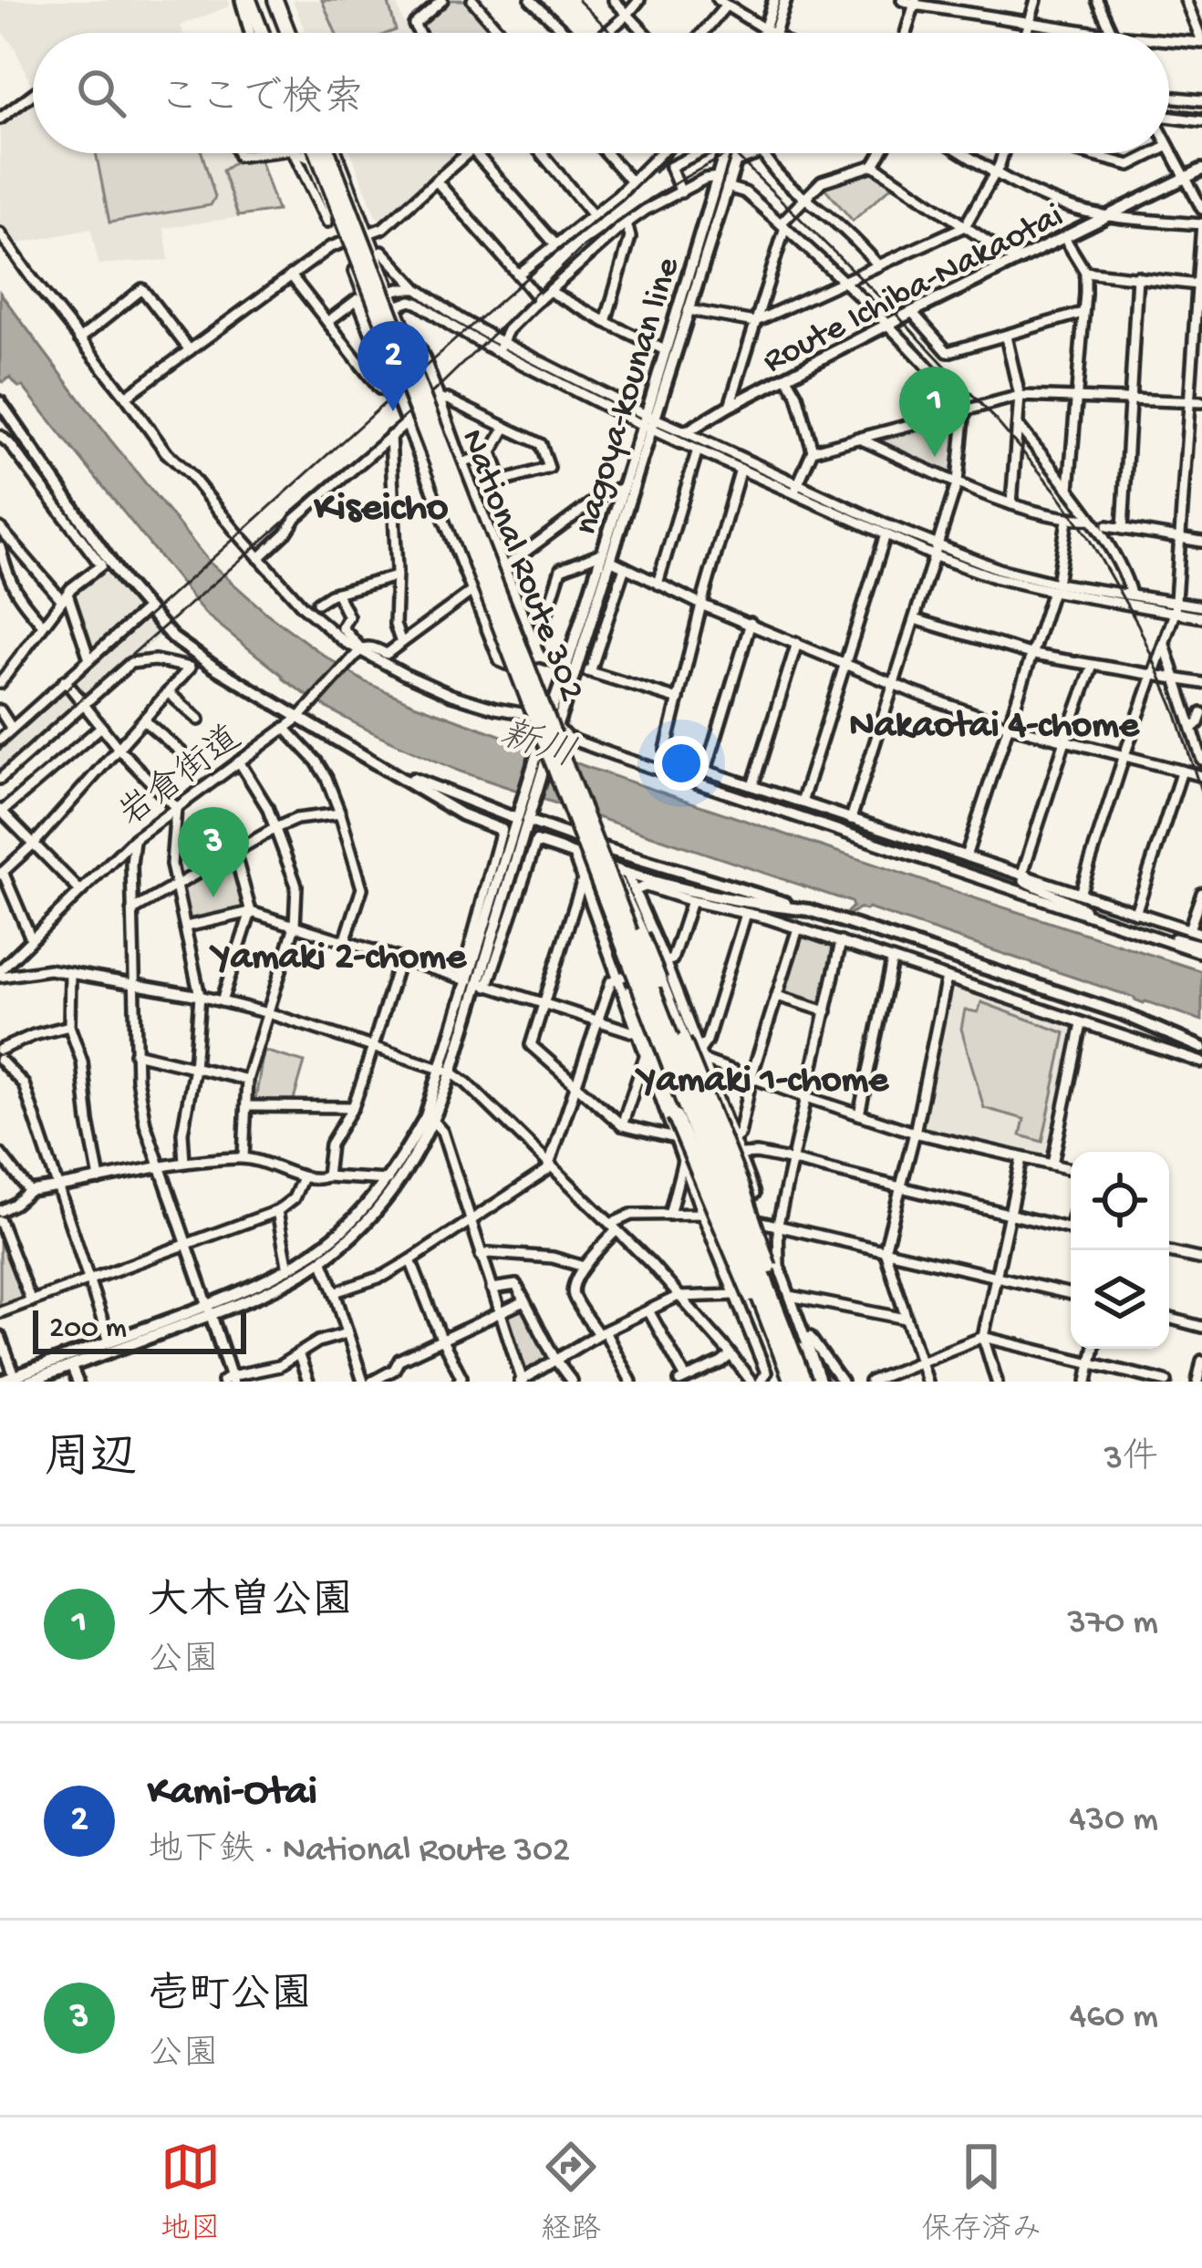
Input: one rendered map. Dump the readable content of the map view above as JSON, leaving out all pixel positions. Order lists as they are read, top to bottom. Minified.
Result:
{"streets":{"highway":["National Route 302"],"main road":["Route Ichiba-Nakaotai","nagoya-kounan line"],"street":["岩倉街道"]},"crossings":[["nagoya-kounan line","National Route 302"]],"districts":["Kiseicho","Nakaotai 4-chome","Yamaki 2-chome","Yamaki 1-chome"],"water":["新川"],"scale_bar":"200 m","page":{"search":"ここで検索","pins":["2","1","3"],"scale":"200 m","heading":["周辺","3件"],"list":[{"mark":"1","name":"大木曽公園","note":"公園","value":"370 m"},{"mark":"2","name":"Kami-Otai","note":"地下鉄 · National Route 302","value":"430 m"},{"mark":"3","name":"壱町公園","note":"公園","value":"460 m"}],"nav":["地図","経路","保存済み"]}}
